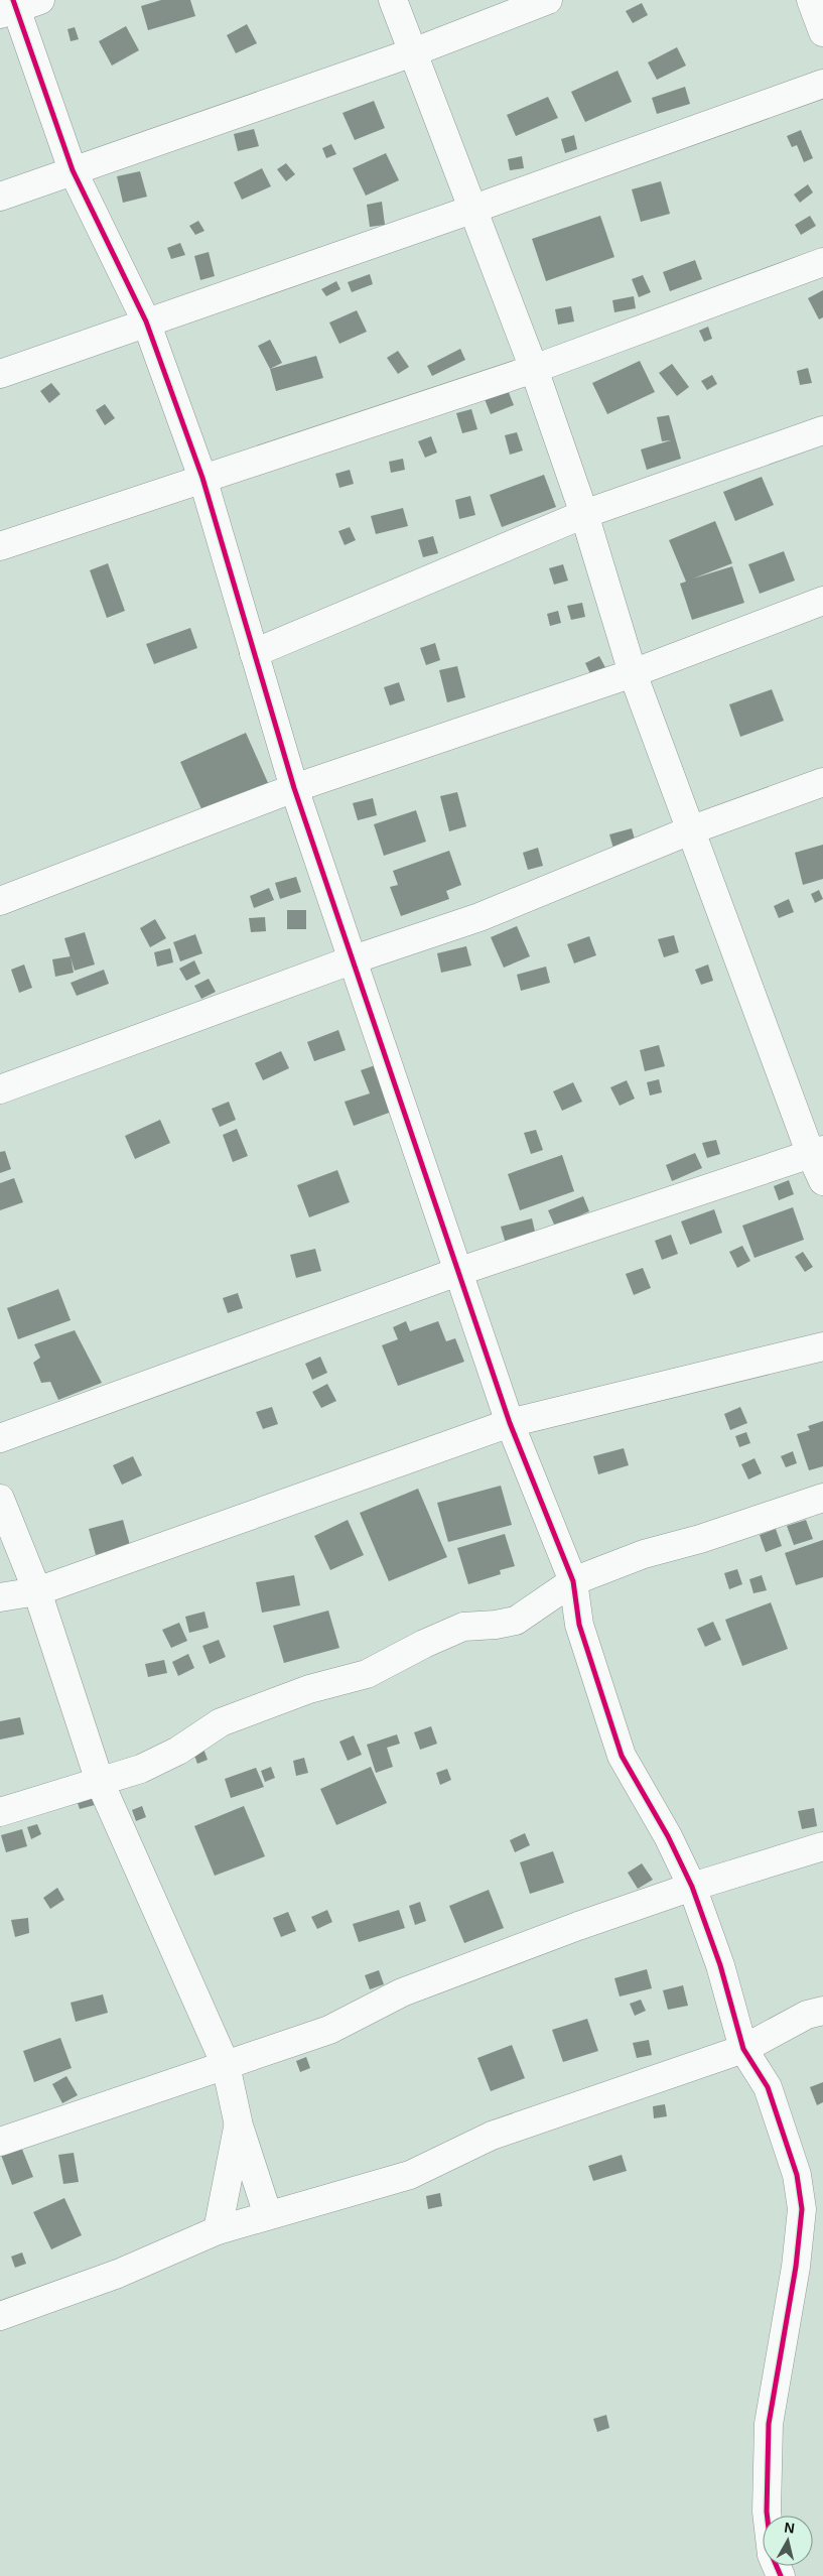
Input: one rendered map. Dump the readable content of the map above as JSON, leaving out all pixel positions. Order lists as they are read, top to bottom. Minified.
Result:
{"north":"top"}
